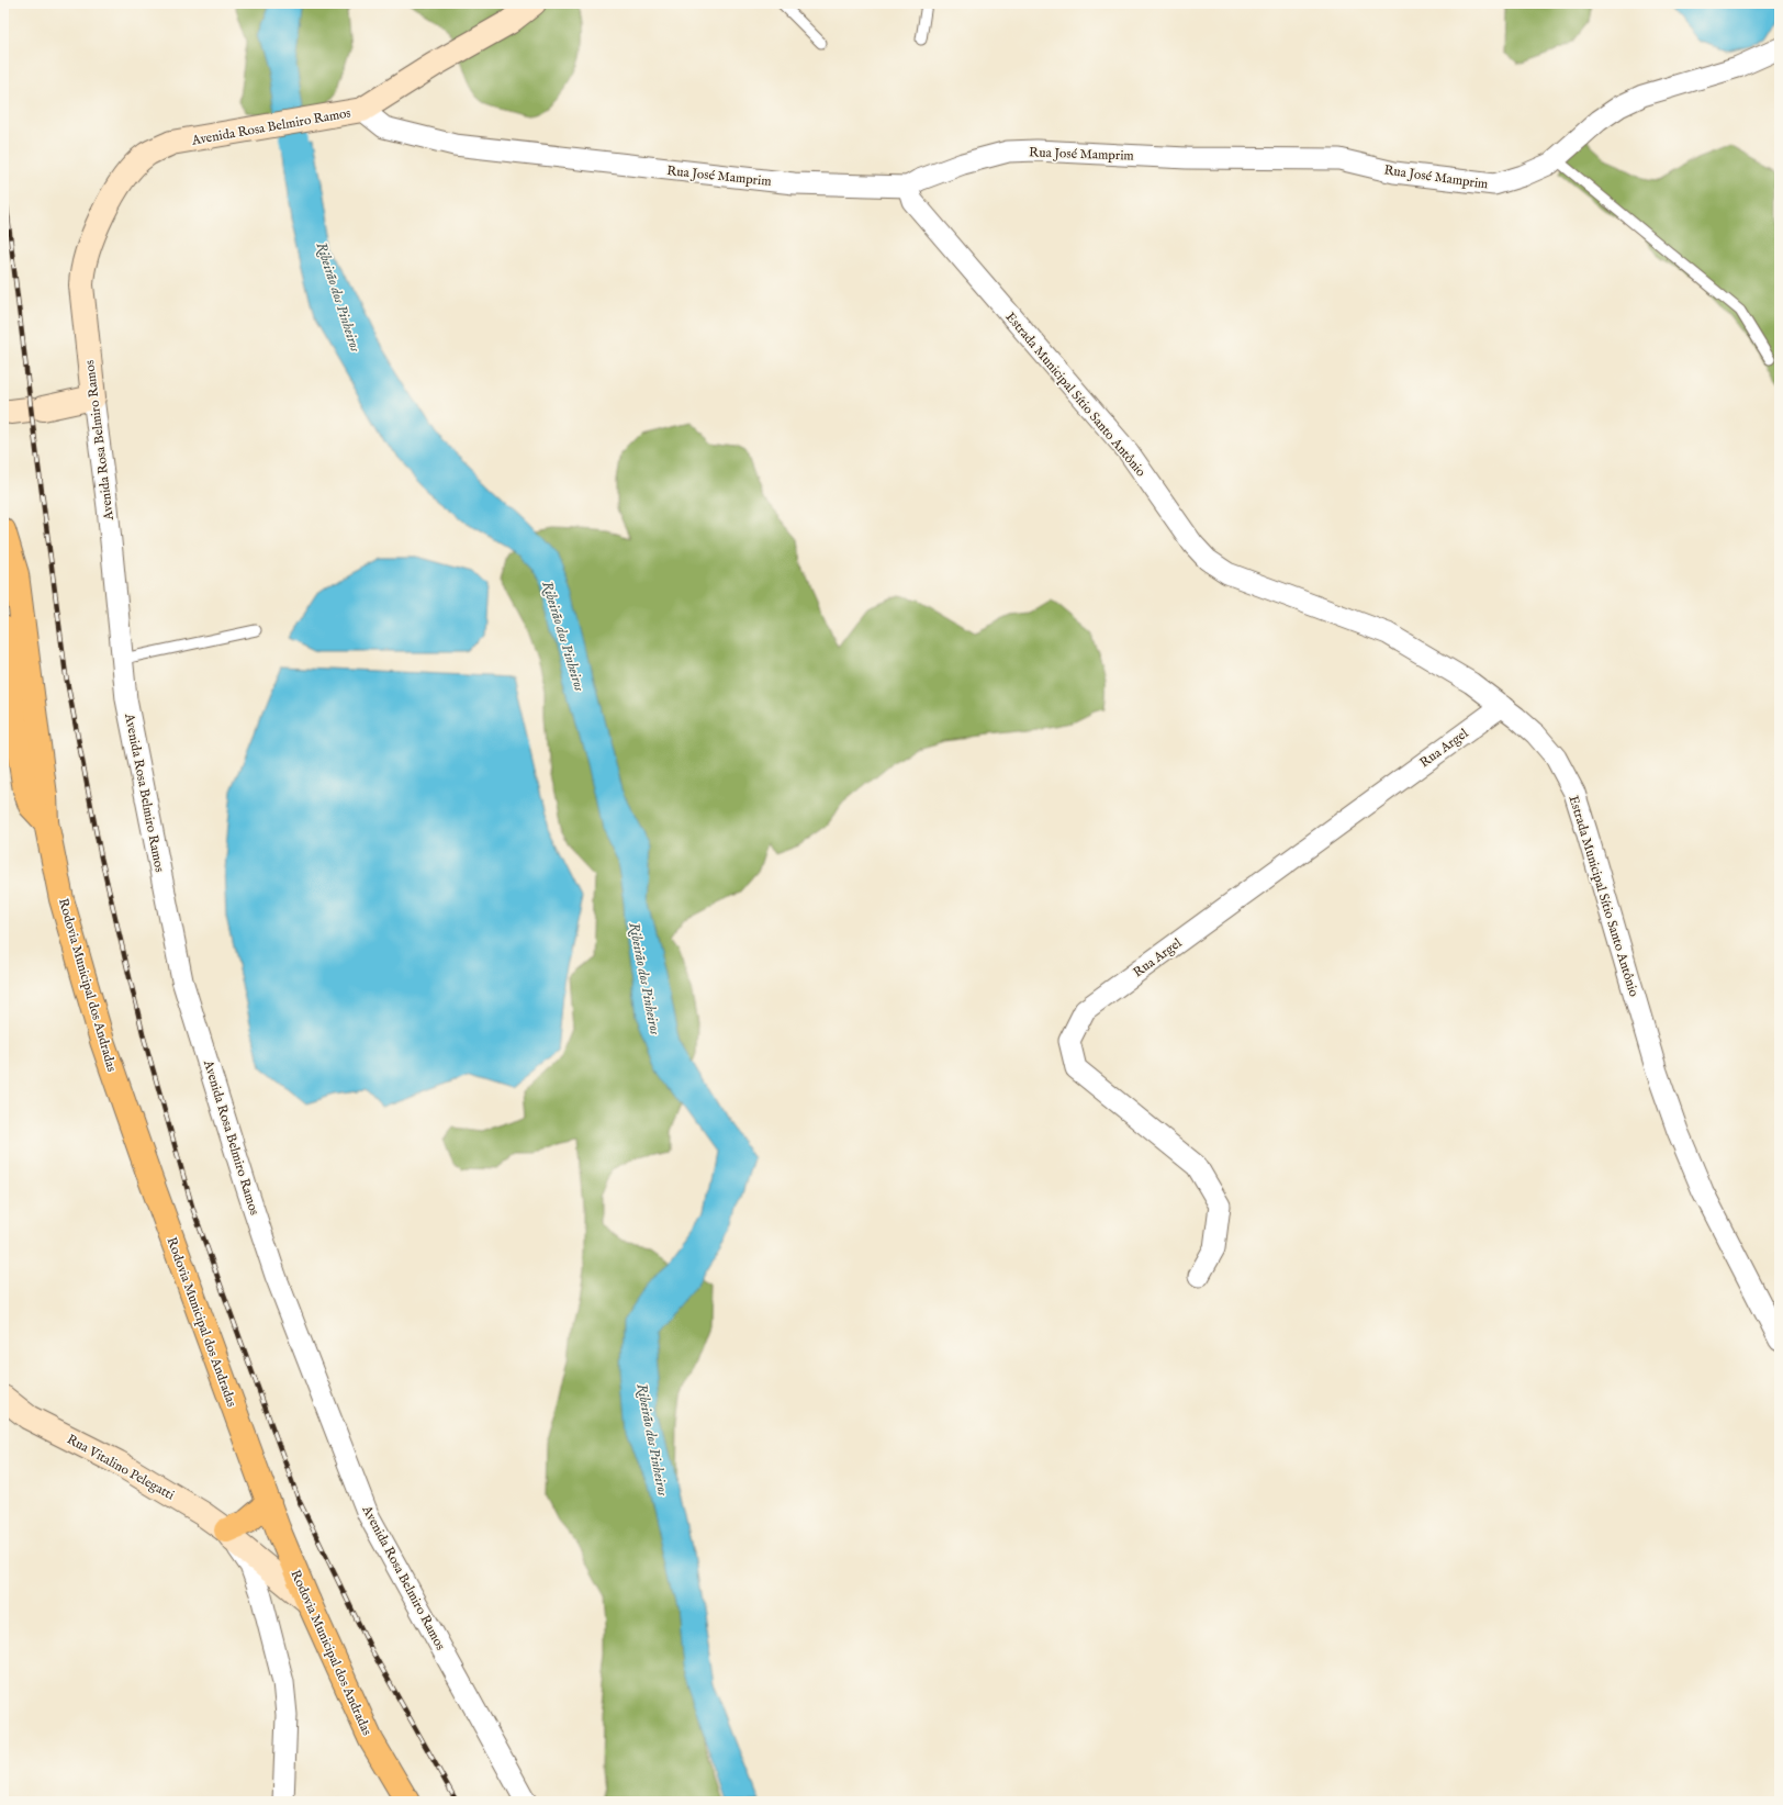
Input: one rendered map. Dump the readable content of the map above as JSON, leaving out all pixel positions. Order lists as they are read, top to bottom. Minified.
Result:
{"streets":{"main road":["Avenida Rosa Belmiro Ramos","Rodovia Municipal dos Andradas","Rua Vitalino Pelegatti"],"street":["Rua José Mamprim","Estrada Municipal Sítio Santo Antônio","Rua Argel"]},"crossings":[["Avenida Rosa Belmiro Ramos","Rua José Mamprim"],["Rua José Mamprim","Estrada Municipal Sítio Santo Antônio"],["Estrada Municipal Sítio Santo Antônio","Rua Argel"],["Rodovia Municipal dos Andradas","Rua Vitalino Pelegatti"]],"water":["Ribeirão dos Pinheiros"]}
